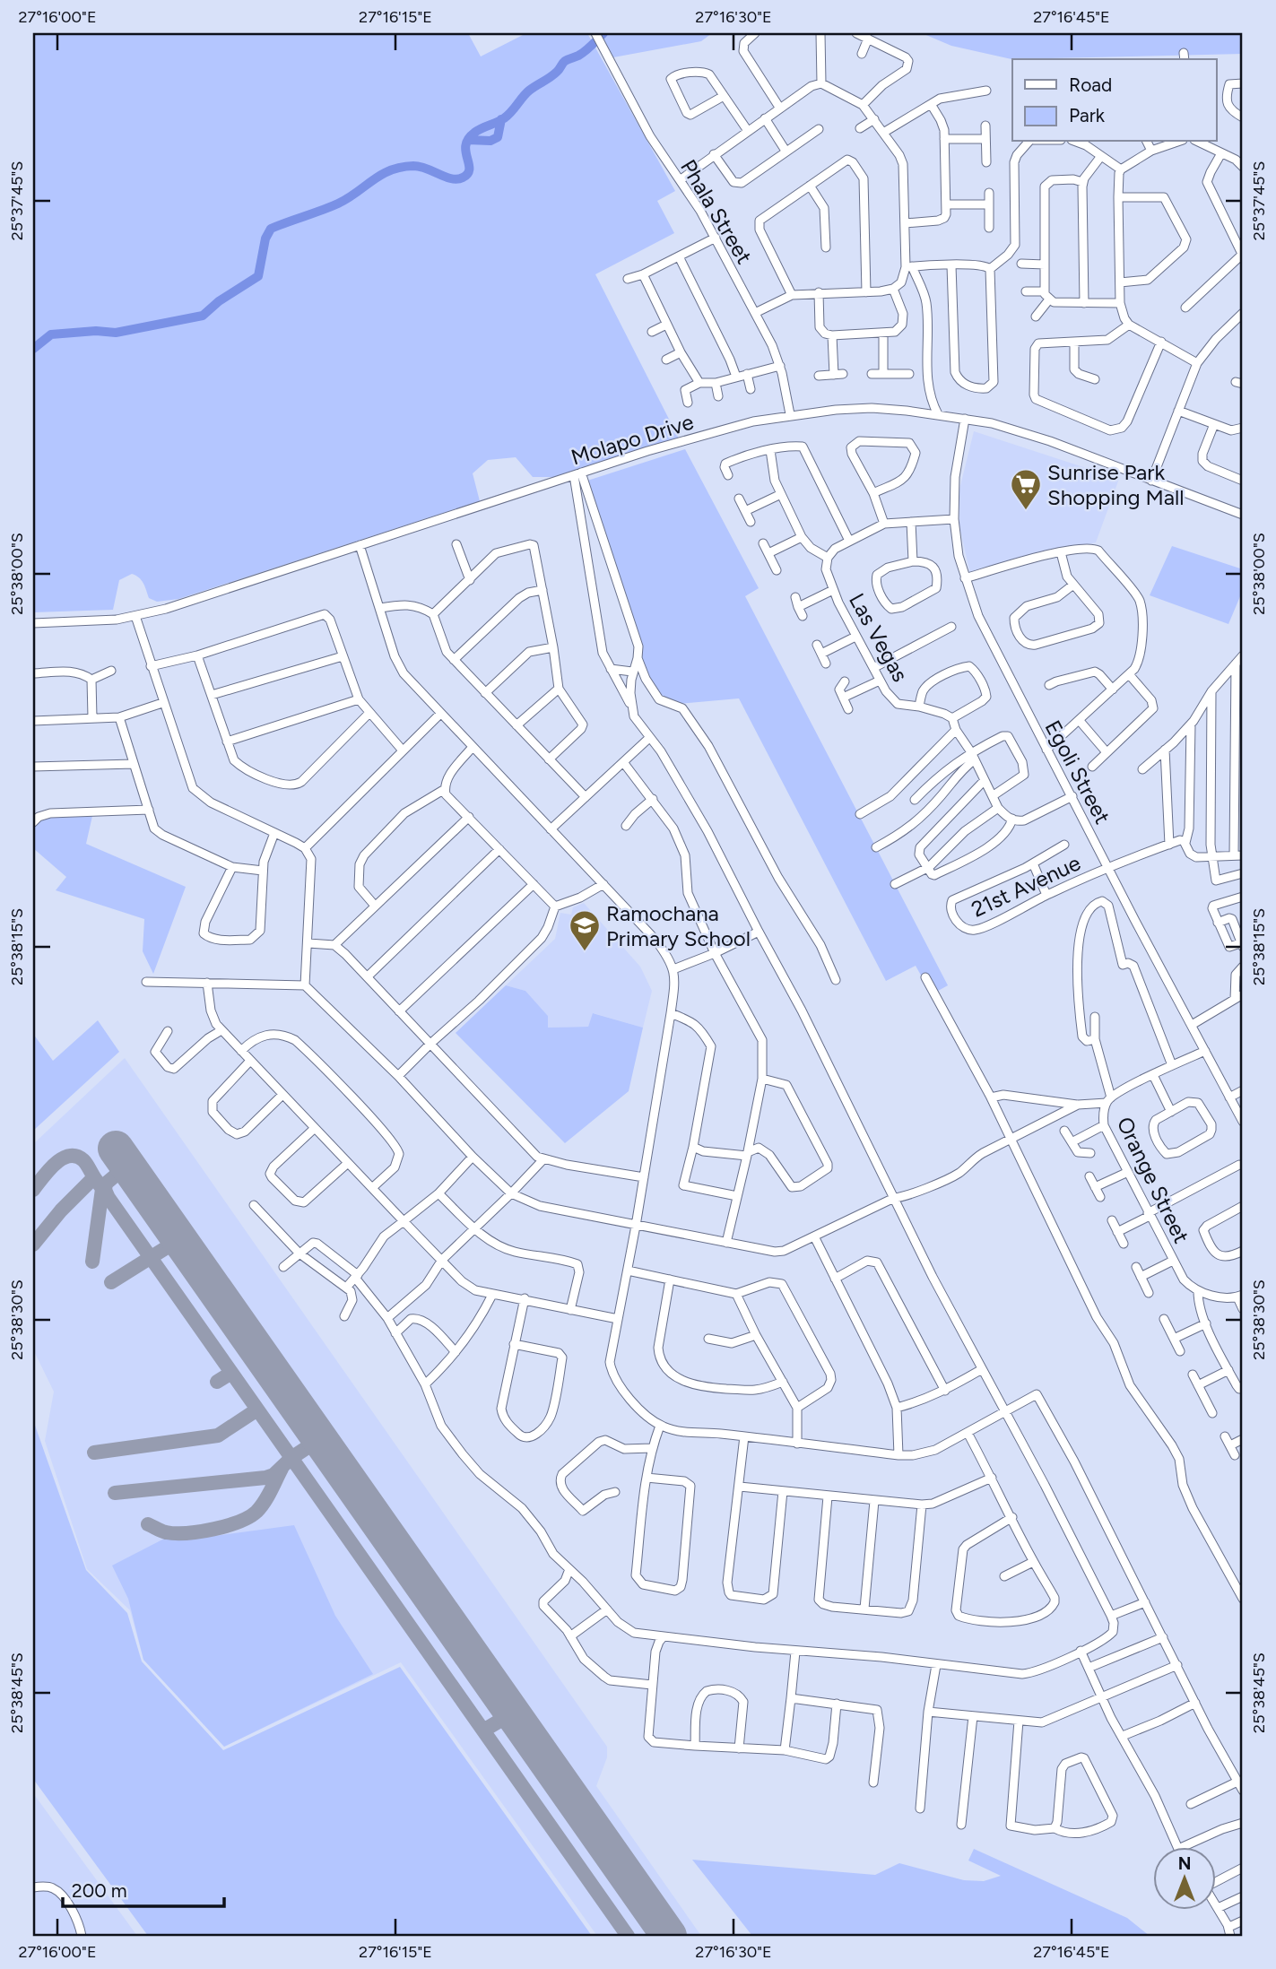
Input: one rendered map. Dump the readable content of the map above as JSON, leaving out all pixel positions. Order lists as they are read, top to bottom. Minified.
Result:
{"streets":{"street":["Phala Street","Molapo Drive","Las Vegas","Egoli Street","21st Avenue","Orange Street"]},"crossings":[["Phala Street","Molapo Drive"],["Molapo Drive","Egoli Street"],["Egoli Street","21st Avenue"],["Egoli Street","Orange Street"]],"places":{"supermarket":["Sunrise Park Shopping Mall"],"school or university":["Ramochana Primary School"]},"legend":["Road","Park"],"scale_bar":"200 m","north":"top","coordinates":["27°16'00\"E","27°16'15\"E","27°16'30\"E","27°16'45\"E","25°37'45\"S","25°38'00\"S","25°38'15\"S","25°38'30\"S","25°38'45\"S"]}
